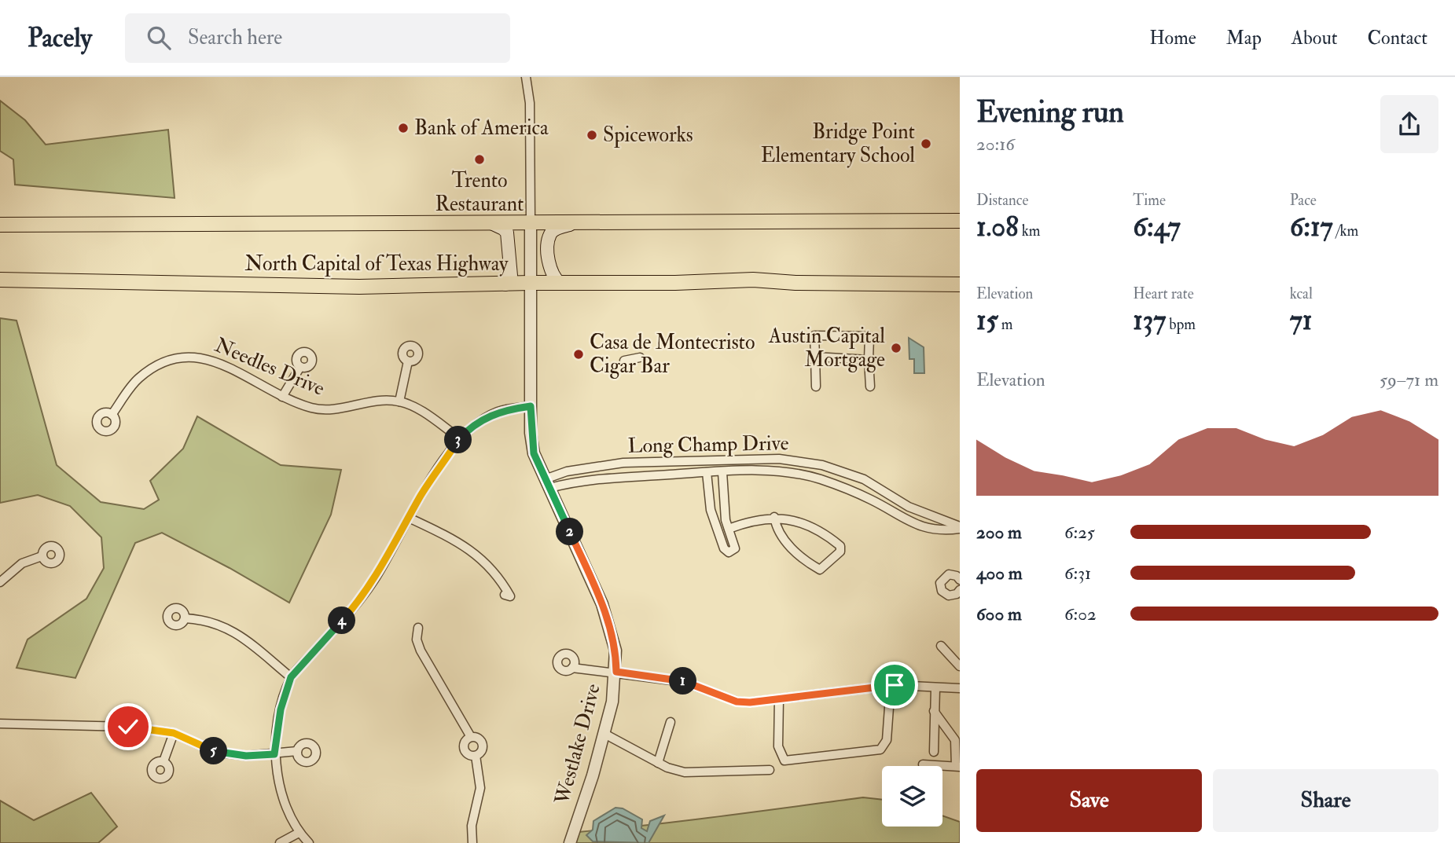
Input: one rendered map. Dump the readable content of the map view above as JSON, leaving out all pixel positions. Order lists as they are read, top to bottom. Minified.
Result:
{"streets":{"highway":["North Capital of Texas Highway"],"street":["Needles Drive","Long Champ Drive","Westlake Drive"]},"crossings":[["North Capital of Texas Highway","Westlake Drive"],["Long Champ Drive","Westlake Drive"]],"places":["Bank of America","Spiceworks","Bridge Point Elementary School","Trento Restaurant","Austin Capital Mortgage","Casa de Montecristo Cigar Bar"],"page":{"header":"Pacely","search":"Search here","nav":["Home","Map","About","Contact"],"heading":["Evening run","20:16"],"stats":[["Distance","1.08 km"],["Time","6:47"],["Pace","6:17 /km"],["Elevation","15 m"],["Heart rate","137 bpm"],["kcal","71"]],"chart":["Elevation","59–71 m"],"pins":["3","2","4","1","5"],"list":[{"name":"200 m","note":"6:25"},{"name":"400 m","note":"6:31"},{"name":"600 m","note":"6:02"}],"buttons":["Save","Share"]}}
